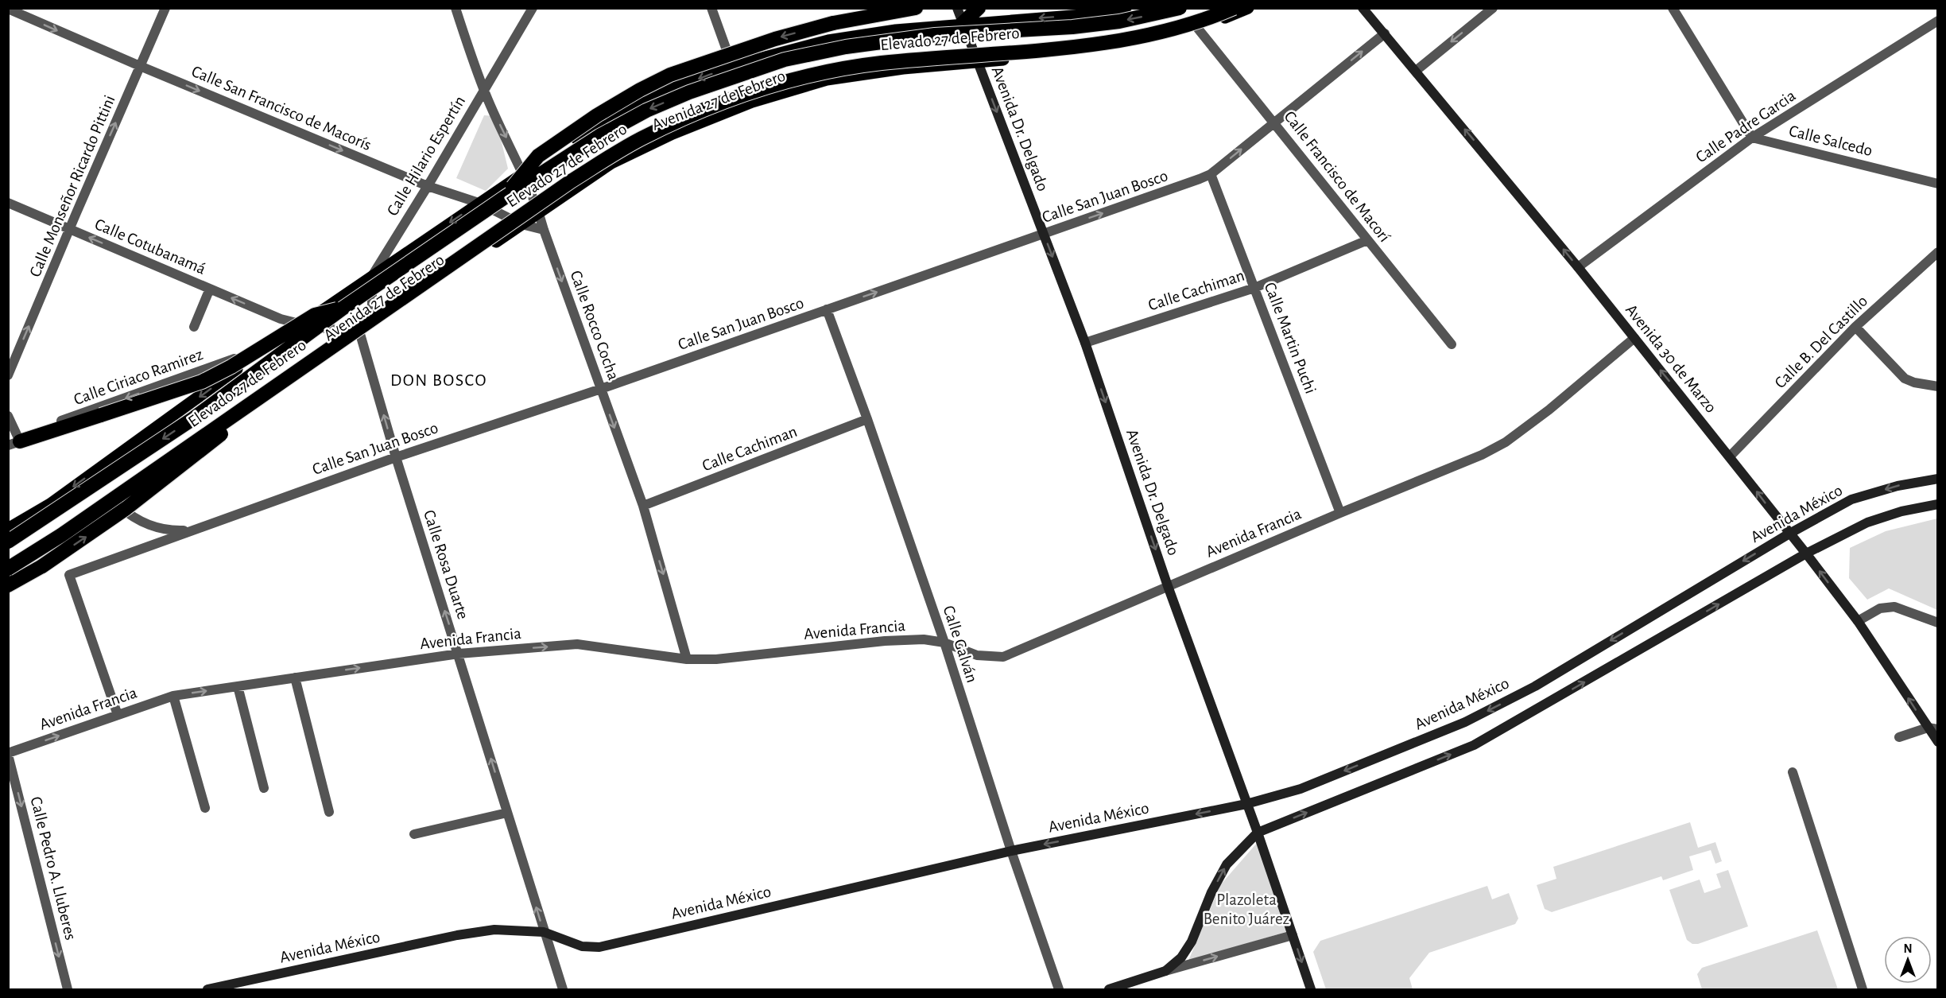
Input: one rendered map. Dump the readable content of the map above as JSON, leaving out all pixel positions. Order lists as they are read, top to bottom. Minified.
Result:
{"streets":{"highway":["Elevado 27 de Febrero"],"main road":["Avenida 27 de Febrero","Avenida Dr. Delgado","Avenida 30 de Marzo","Avenida México"],"street":["Calle San Francisco de Macorís","Calle Padre Garcia","Calle Salcedo","Calle Hilario Espertín","Calle Francisco de Macorí","Calle Monseñor Ricardo Pittini","Calle San Juan Bosco","Calle Cotubanamá","Calle Cachiman","Calle Rocco Cocha","Calle Martin Puchi","Calle B. Del Castillo","Calle Ciriaco Ramirez","Avenida Francia","Calle Rosa Duarte","Calle Galván","Calle Pedro A. Lluberes"]},"crossings":[["Avenida 27 de Febrero","Calle San Francisco de Macorís"],["Avenida 27 de Febrero","Avenida Dr. Delgado"],["Avenida 27 de Febrero","Calle Hilario Espertín"],["Avenida 27 de Febrero","Calle Francisco de Macorí"],["Avenida 27 de Febrero","Calle Cotubanamá"],["Avenida 27 de Febrero","Calle Rocco Cocha"],["Avenida 27 de Febrero","Calle Ciriaco Ramirez"],["Avenida 27 de Febrero","Calle Rosa Duarte"],["Calle San Francisco de Macorís","Calle Hilario Espertín"],["Calle San Francisco de Macorís","Calle Monseñor Ricardo Pittini"],["Calle San Francisco de Macorís","Calle Rocco Cocha"],["Calle Padre Garcia","Calle Salcedo"],["Calle Padre Garcia","Avenida 30 de Marzo"],["Avenida Dr. Delgado","Calle San Juan Bosco"],["Avenida Dr. Delgado","Calle Cachiman"],["Avenida Dr. Delgado","Avenida México"],["Avenida Dr. Delgado","Avenida Francia"],["Calle Hilario Espertín","Calle Rocco Cocha"],["Calle Francisco de Macorí","Calle San Juan Bosco"],["Calle Francisco de Macorí","Calle Cachiman"],["Calle Monseñor Ricardo Pittini","Calle Cotubanamá"],["Calle San Juan Bosco","Calle Rocco Cocha"],["Calle San Juan Bosco","Calle Martin Puchi"],["Calle San Juan Bosco","Avenida 30 de Marzo"],["Calle San Juan Bosco","Avenida Francia"],["Calle San Juan Bosco","Calle Rosa Duarte"],["Calle San Juan Bosco","Calle Galván"],["Calle Cachiman","Calle Rocco Cocha"],["Calle Cachiman","Calle Martin Puchi"],["Calle Cachiman","Calle Galván"],["Calle Rocco Cocha","Avenida Francia"],["Calle Martin Puchi","Avenida Francia"],["Calle B. Del Castillo","Avenida 30 de Marzo"],["Avenida 30 de Marzo","Avenida México"],["Avenida 30 de Marzo","Avenida Francia"],["Avenida México","Calle Rosa Duarte"],["Avenida México","Calle Galván"],["Avenida Francia","Calle Rosa Duarte"],["Avenida Francia","Calle Galván"],["Avenida Francia","Calle Pedro A. Lluberes"]],"one_way":["Calle San Francisco de Macorís","Avenida Dr. Delgado","Calle Monseñor Ricardo Pittini","Calle San Juan Bosco","Calle Cotubanamá","Calle Rocco Cocha","Avenida 30 de Marzo","Calle Ciriaco Ramirez","Calle Rosa Duarte","Calle Pedro A. Lluberes"],"districts":["DON BOSCO"],"parks":["Plazoleta Benito Juárez"],"north":"top"}
